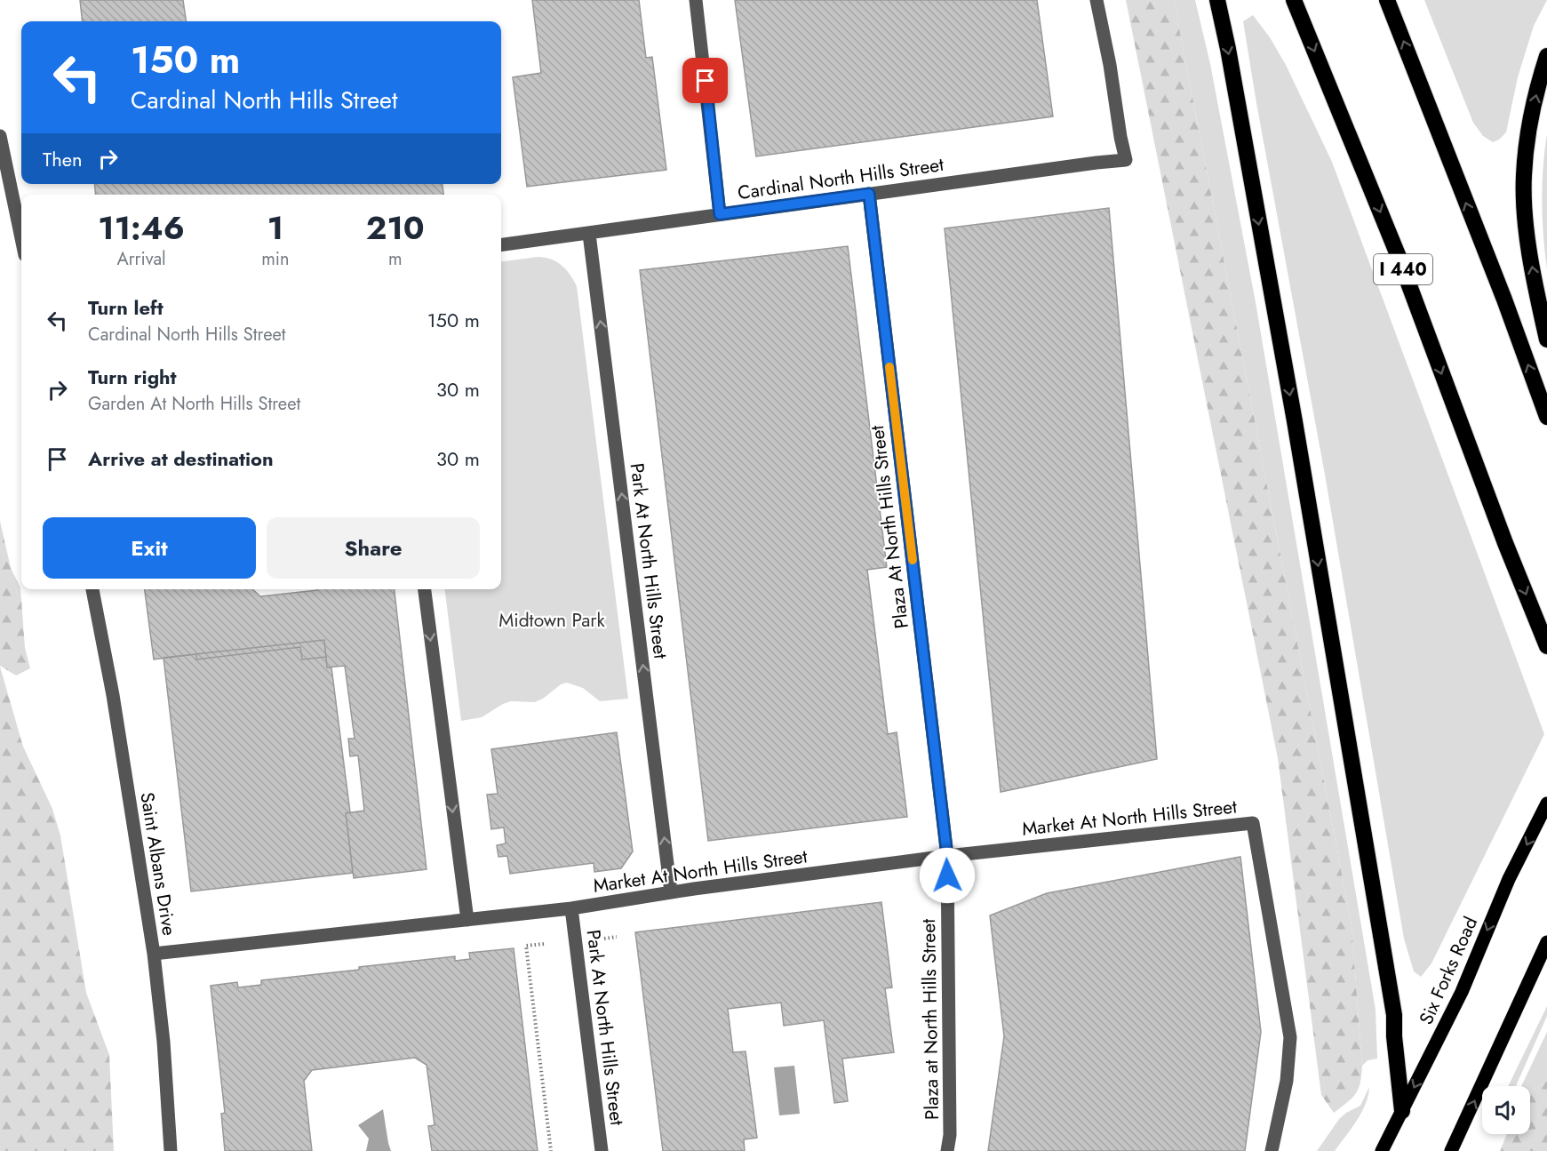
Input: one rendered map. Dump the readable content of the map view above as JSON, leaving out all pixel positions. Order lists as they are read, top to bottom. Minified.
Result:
{"streets":{"highway":["I 440"],"main road":["Six Forks Road"],"street":["Cardinal North Hills Street","Plaza At North Hills Street","Park At North Hills Street","Market At North Hills Street","Saint Albans Drive","Plaza at North Hills Street"]},"crossings":[["Cardinal North Hills Street","Plaza At North Hills Street"],["Cardinal North Hills Street","Park At North Hills Street"],["Plaza At North Hills Street","Market At North Hills Street"],["Plaza At North Hills Street","Plaza at North Hills Street"],["Park At North Hills Street","Market At North Hills Street"],["Market At North Hills Street","Saint Albans Drive"],["Market At North Hills Street","Plaza at North Hills Street"]],"one_way":["Park At North Hills Street"],"parks":["Midtown Park"],"page":{"turn":["150 m","Cardinal North Hills Street"],"then":"Then","eta":["11:46","Arrival","1","min","210","m"],"list":[{"name":"Turn left","note":"Cardinal North Hills Street","value":"150 m"},{"name":"Turn right","note":"Garden At North Hills Street","value":"30 m"},{"name":"Arrive at destination","value":"30 m"}],"buttons":["Exit","Share"]}}
